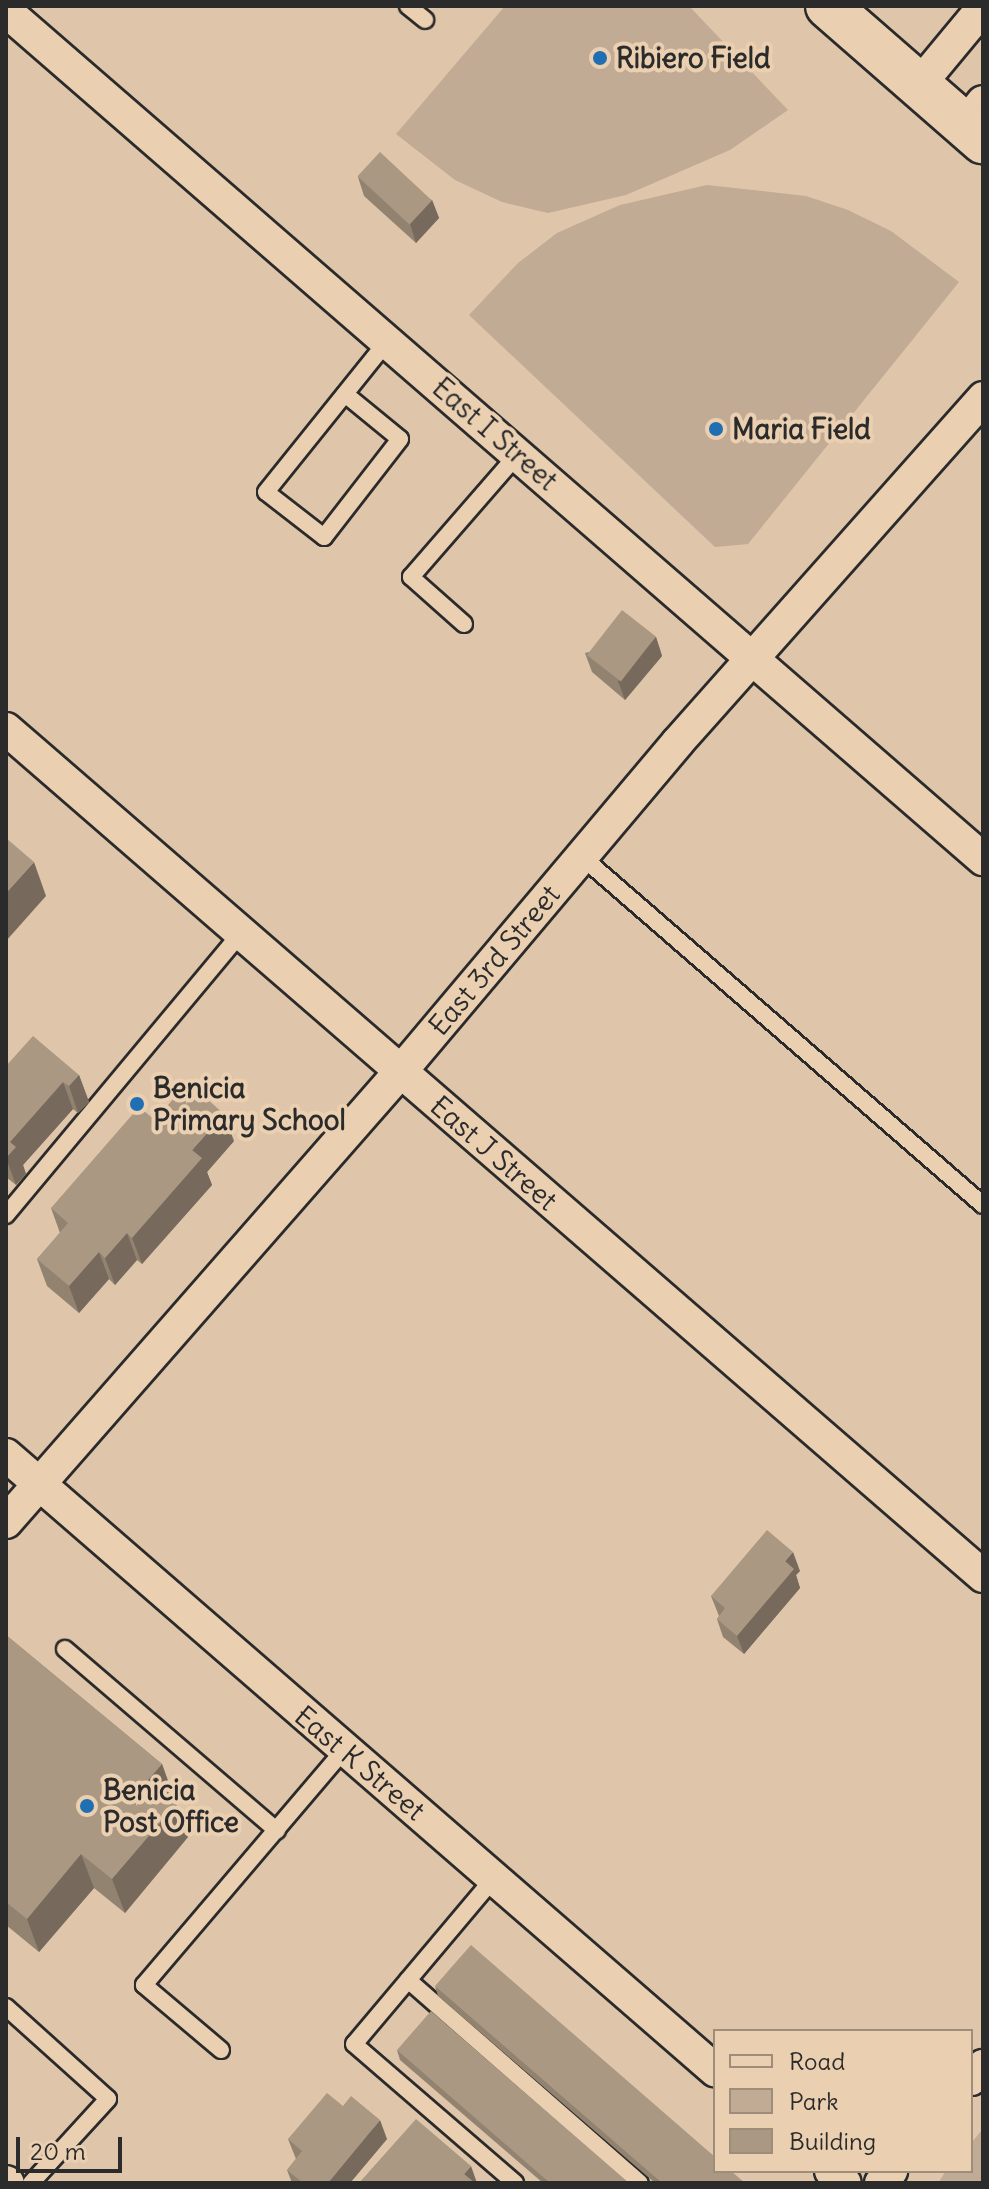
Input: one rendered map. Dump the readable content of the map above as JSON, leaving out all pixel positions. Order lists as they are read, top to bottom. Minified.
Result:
{"streets":{"street":["East I Street","East 3rd Street","East J Street","East K Street"]},"crossings":[["East I Street","East 3rd Street"],["East 3rd Street","East J Street"],["East 3rd Street","East K Street"]],"places":["Ribiero Field","Maria Field","Benicia Primary School","Benicia Post Office"],"legend":["Road","Park","Building"],"scale_bar":"20 m"}
